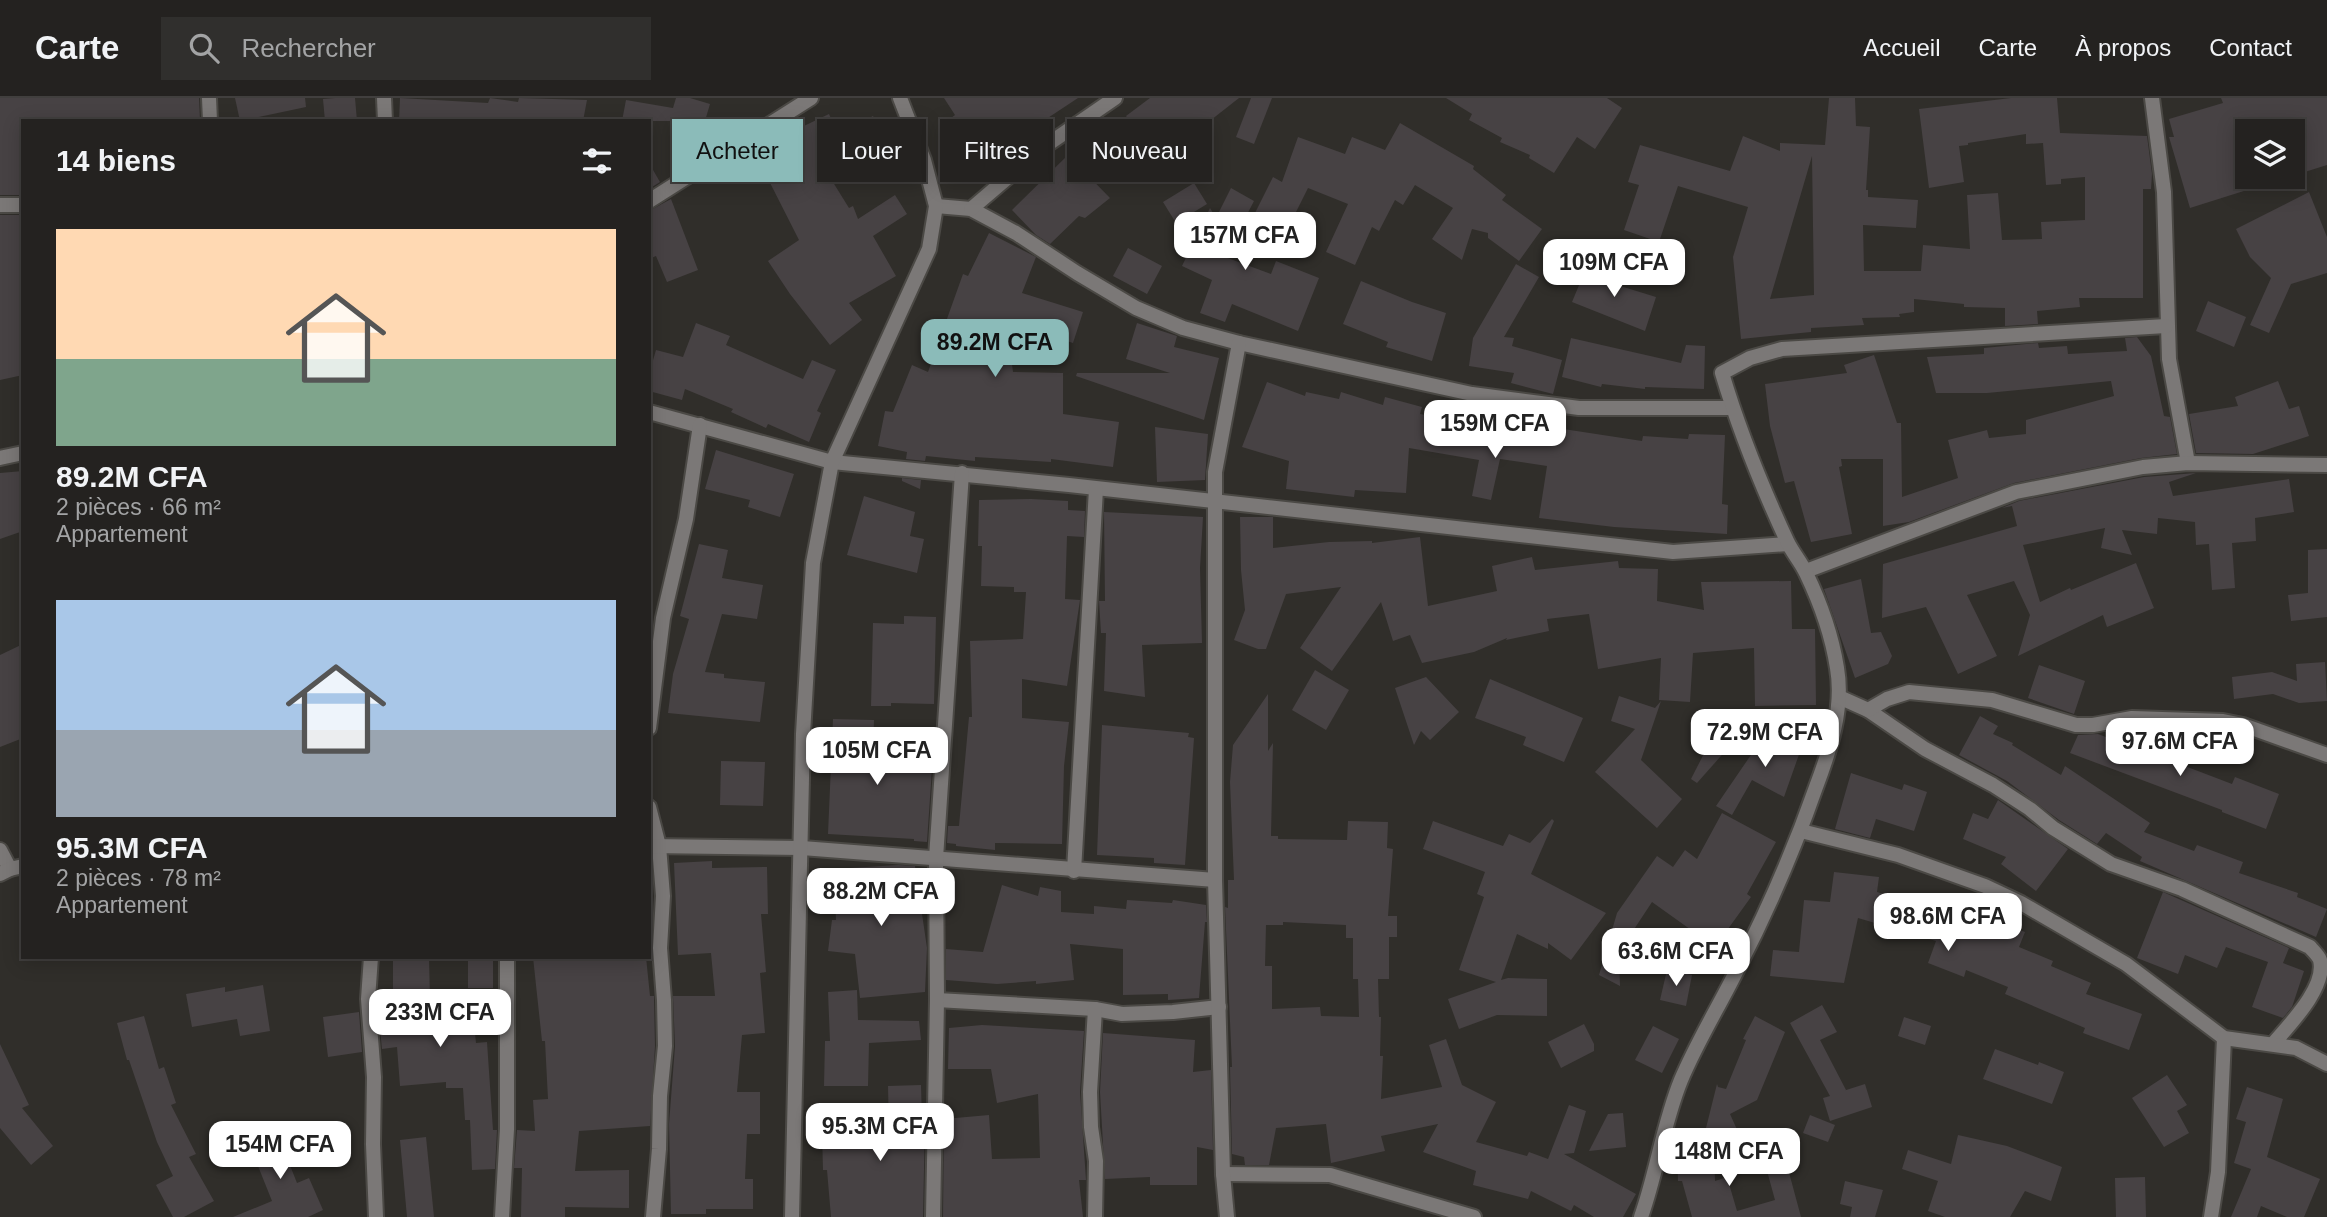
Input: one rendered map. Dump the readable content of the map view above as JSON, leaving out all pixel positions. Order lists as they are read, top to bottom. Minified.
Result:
{"page":{"header":"Carte","search":"Rechercher","nav":["Accueil","Carte","À propos","Contact"],"chip":["Acheter","Louer","Filtres","Nouveau"],"heading":"14 biens","list":[{"name":"89.2M CFA","note":"2 pièces · 66 m² · Appartement"},{"name":"95.3M CFA","note":"2 pièces · 78 m² · Appartement"}],"price":["157M CFA","109M CFA","89.2M CFA","159M CFA","72.9M CFA","97.6M CFA","105M CFA","88.2M CFA","98.6M CFA","63.6M CFA","233M CFA","95.3M CFA","154M CFA","148M CFA"]}}
